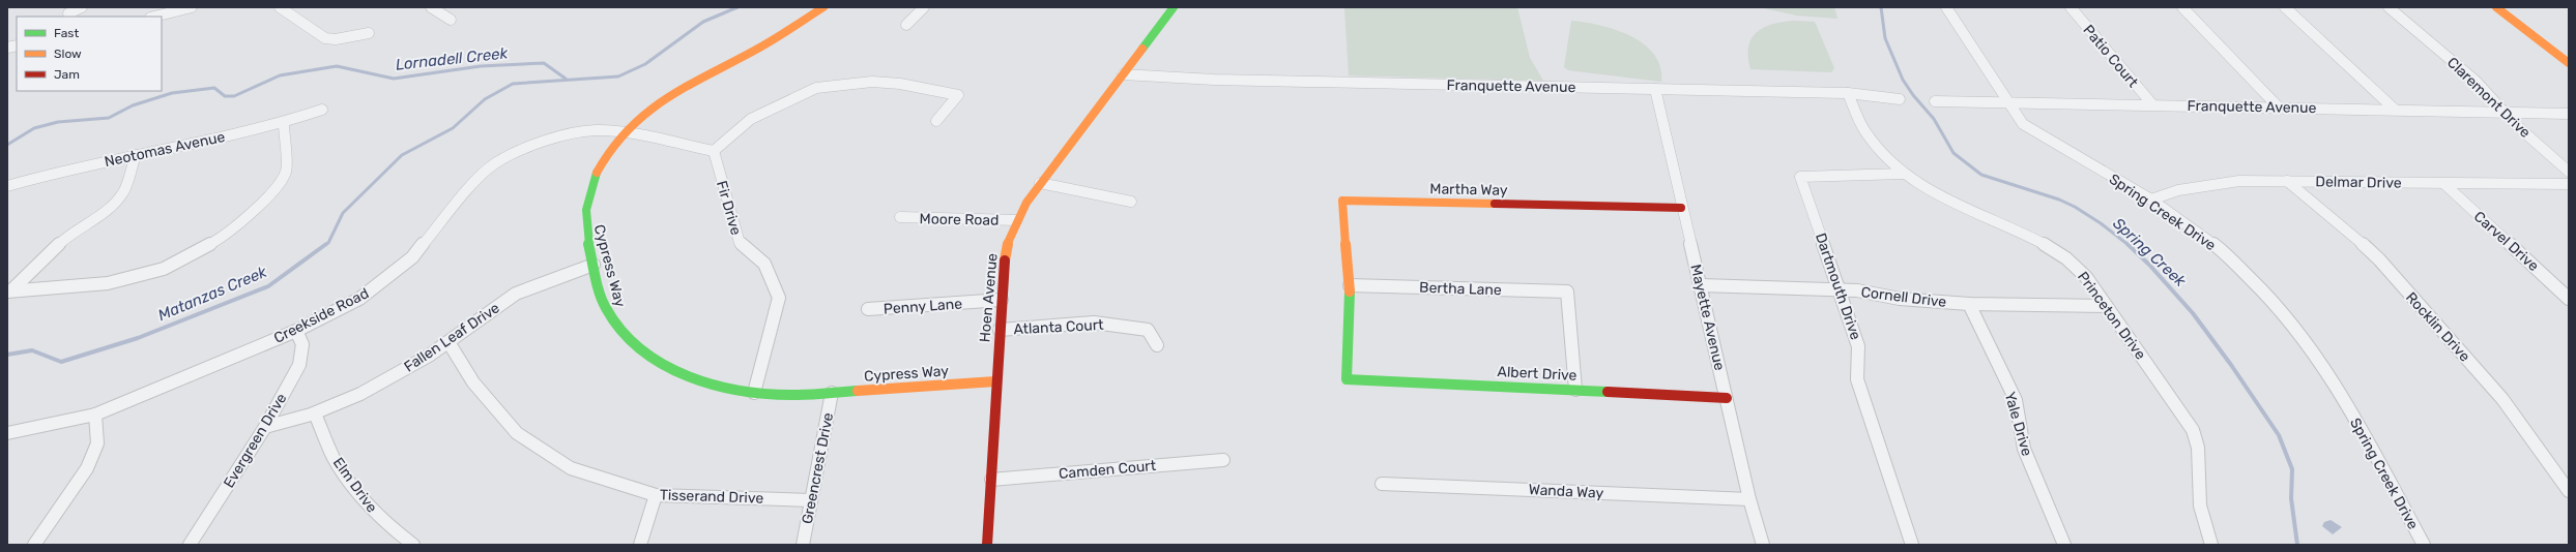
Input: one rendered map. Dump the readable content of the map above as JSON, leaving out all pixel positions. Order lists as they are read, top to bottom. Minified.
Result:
{"streets":{"street":["Patio Court","Franquette Avenue","Claremont Drive","Neotomas Avenue","Delmar Drive","Martha Way","Fir Drive","Spring Creek Drive","Moore Road","Carvel Drive","Cypress Way","Dartmouth Drive","Bertha Lane","Cornell Drive","Hoen Avenue","Penny Lane","Creekside Road","Princeton Drive","Mayette Avenue","Atlanta Court","Rocklin Drive","Fallen Leaf Drive","Albert Drive","Yale Drive","Evergreen Drive","Greencrest Drive","Camden Court","Elm Drive","Wanda Way","Tisserand Drive"]},"crossings":[["Patio Court","Franquette Avenue"],["Franquette Avenue","Claremont Drive"],["Franquette Avenue","Spring Creek Drive"],["Franquette Avenue","Hoen Avenue"],["Franquette Avenue","Princeton Drive"],["Franquette Avenue","Mayette Avenue"],["Delmar Drive","Spring Creek Drive"],["Delmar Drive","Carvel Drive"],["Delmar Drive","Rocklin Drive"],["Martha Way","Bertha Lane"],["Martha Way","Mayette Avenue"],["Martha Way","Albert Drive"],["Fir Drive","Cypress Way"],["Fir Drive","Creekside Road"],["Moore Road","Hoen Avenue"],["Cypress Way","Hoen Avenue"],["Cypress Way","Creekside Road"],["Cypress Way","Fallen Leaf Drive"],["Cypress Way","Greencrest Drive"],["Dartmouth Drive","Cornell Drive"],["Dartmouth Drive","Princeton Drive"],["Bertha Lane","Albert Drive"],["Cornell Drive","Princeton Drive"],["Cornell Drive","Mayette Avenue"],["Cornell Drive","Yale Drive"],["Hoen Avenue","Penny Lane"],["Hoen Avenue","Atlanta Court"],["Hoen Avenue","Camden Court"],["Creekside Road","Evergreen Drive"],["Mayette Avenue","Albert Drive"],["Mayette Avenue","Wanda Way"],["Fallen Leaf Drive","Evergreen Drive"],["Fallen Leaf Drive","Elm Drive"],["Fallen Leaf Drive","Tisserand Drive"],["Greencrest Drive","Tisserand Drive"]],"water":["Lornadell Creek","Spring Creek","Matanzas Creek"],"legend":["Fast","Slow","Jam"]}
